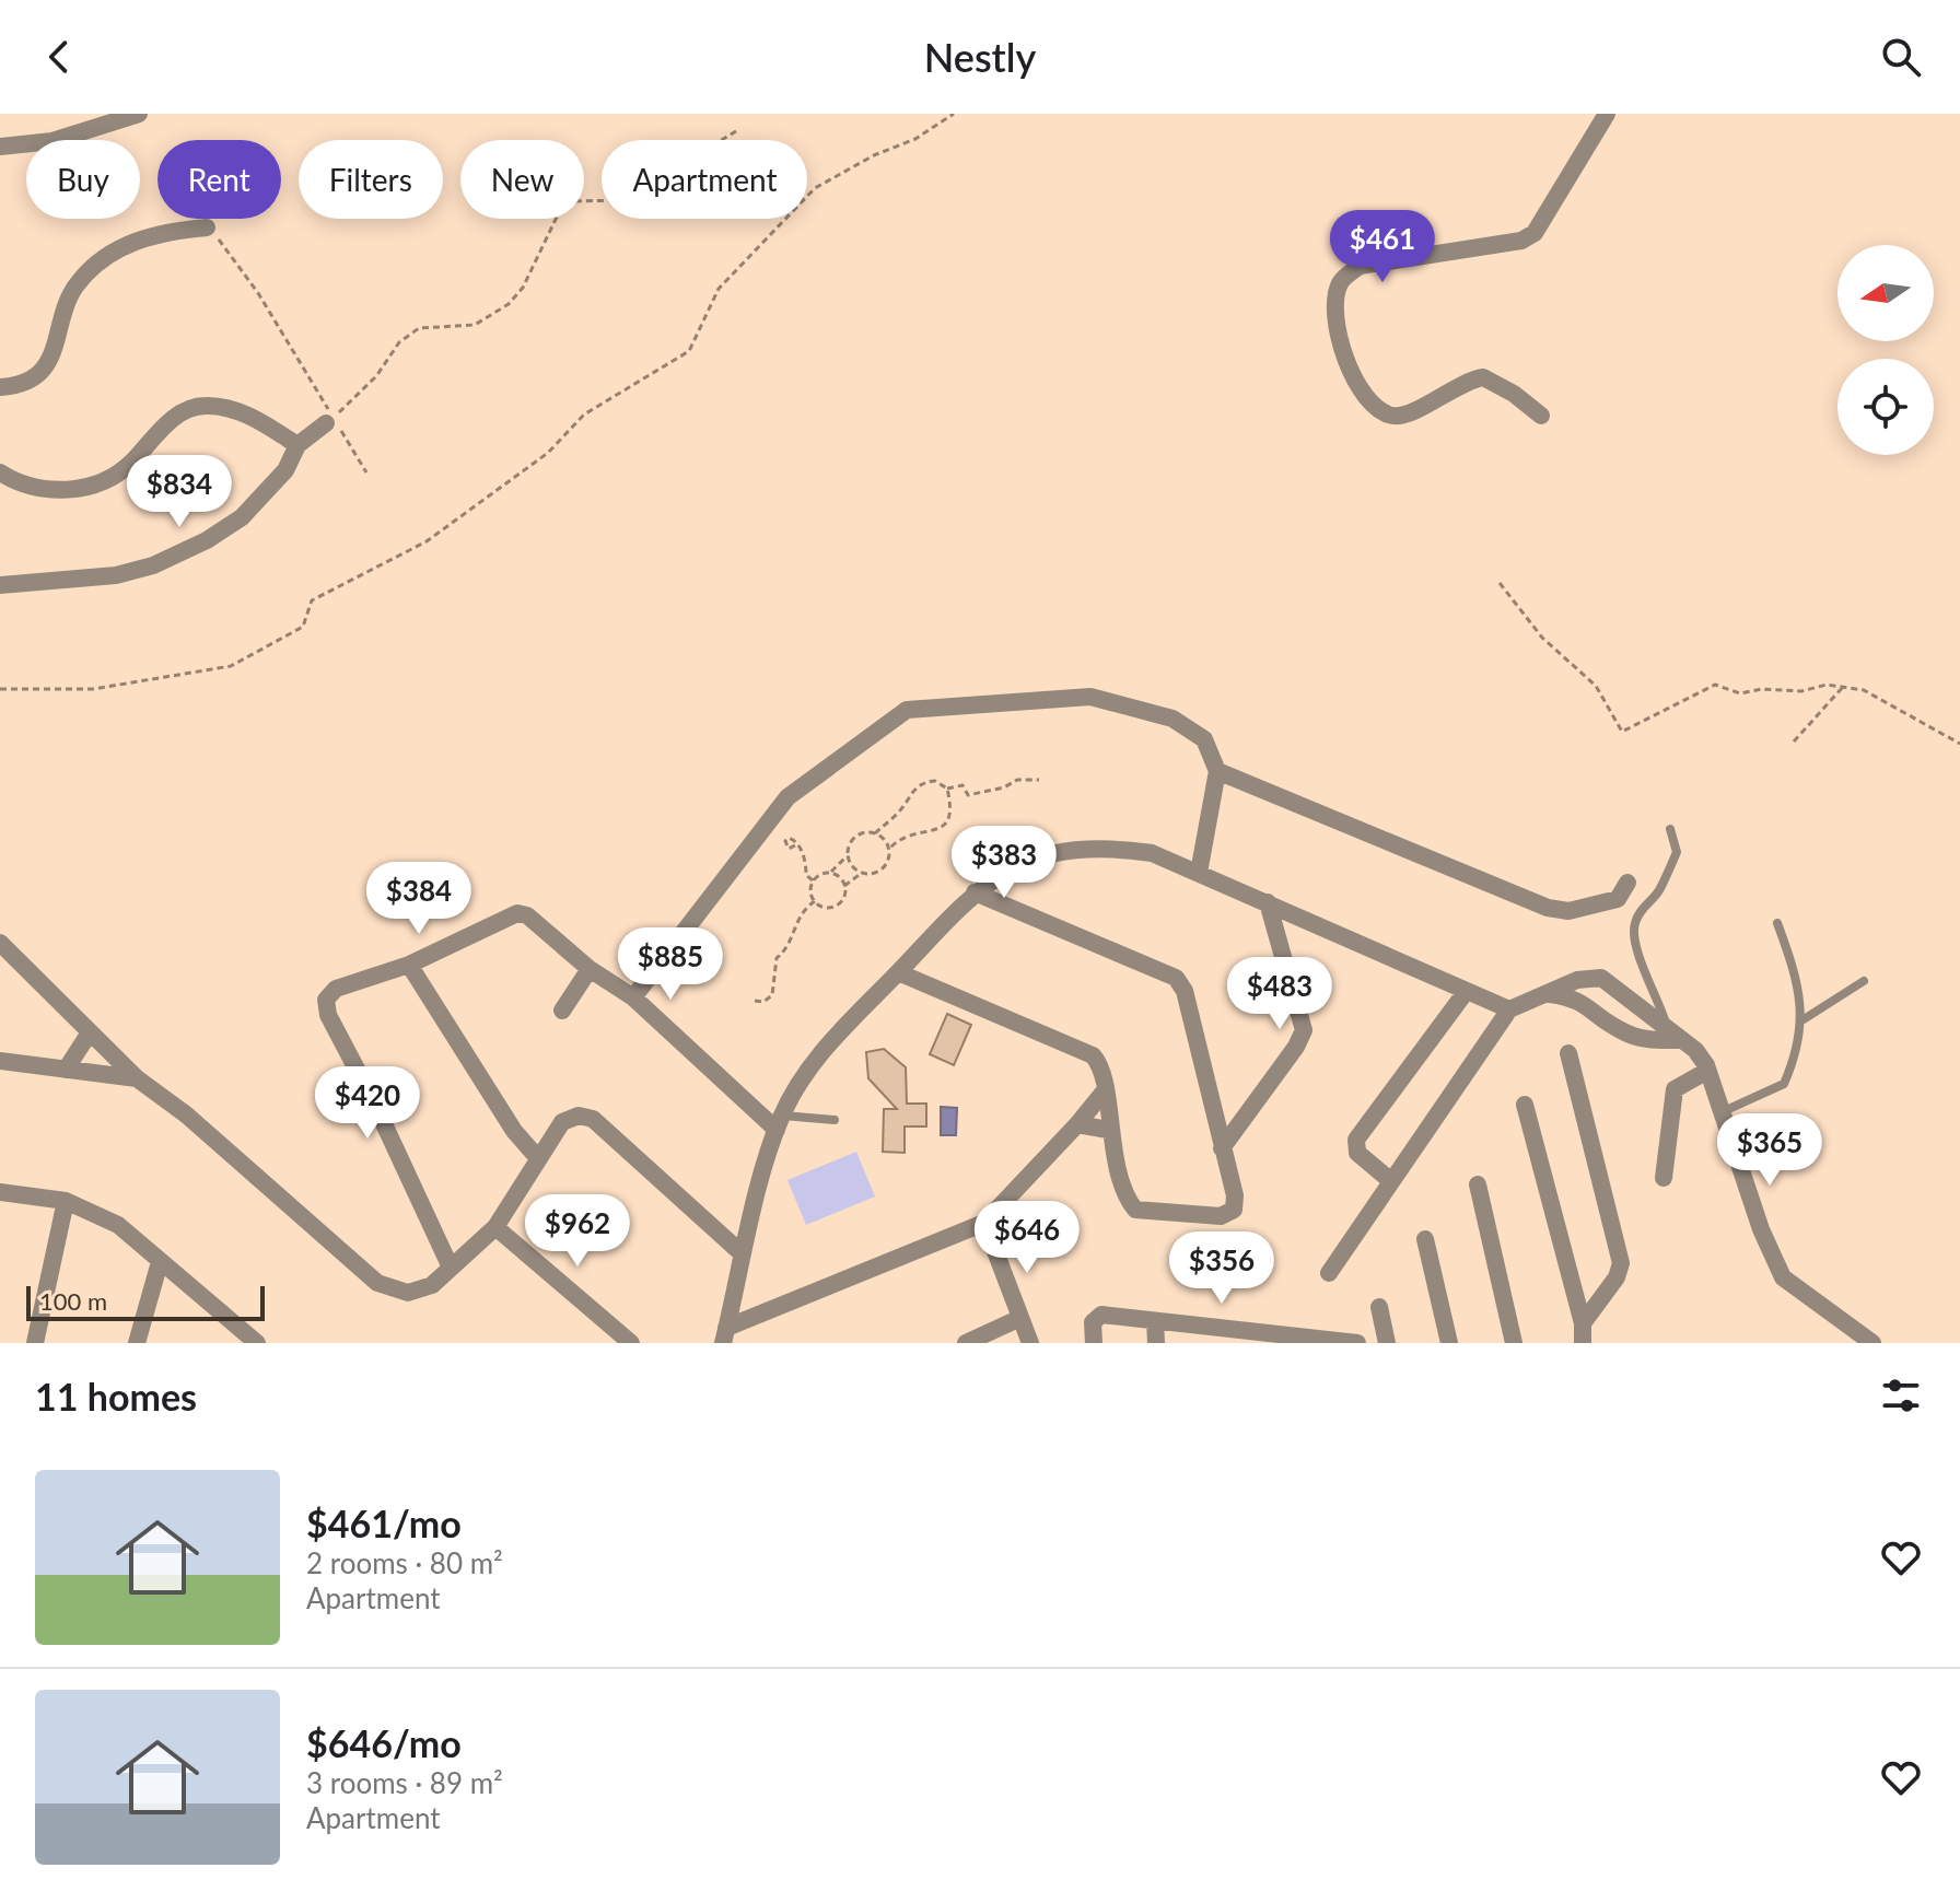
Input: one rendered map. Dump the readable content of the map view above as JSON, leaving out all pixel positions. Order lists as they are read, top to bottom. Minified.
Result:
{"scale_bar":"100 m","north":"left","page":{"header":"Nestly","chip":["Buy","Rent","Filters","New","Apartment"],"price":["$461","$834","$383","$384","$885","$483","$420","$365","$962","$646","$356"],"scale":"100 m","heading":"11 homes","list":[{"name":"$461/mo","note":"2 rooms · 80 m² · Apartment"},{"name":"$646/mo","note":"3 rooms · 89 m² · Apartment"}]}}
